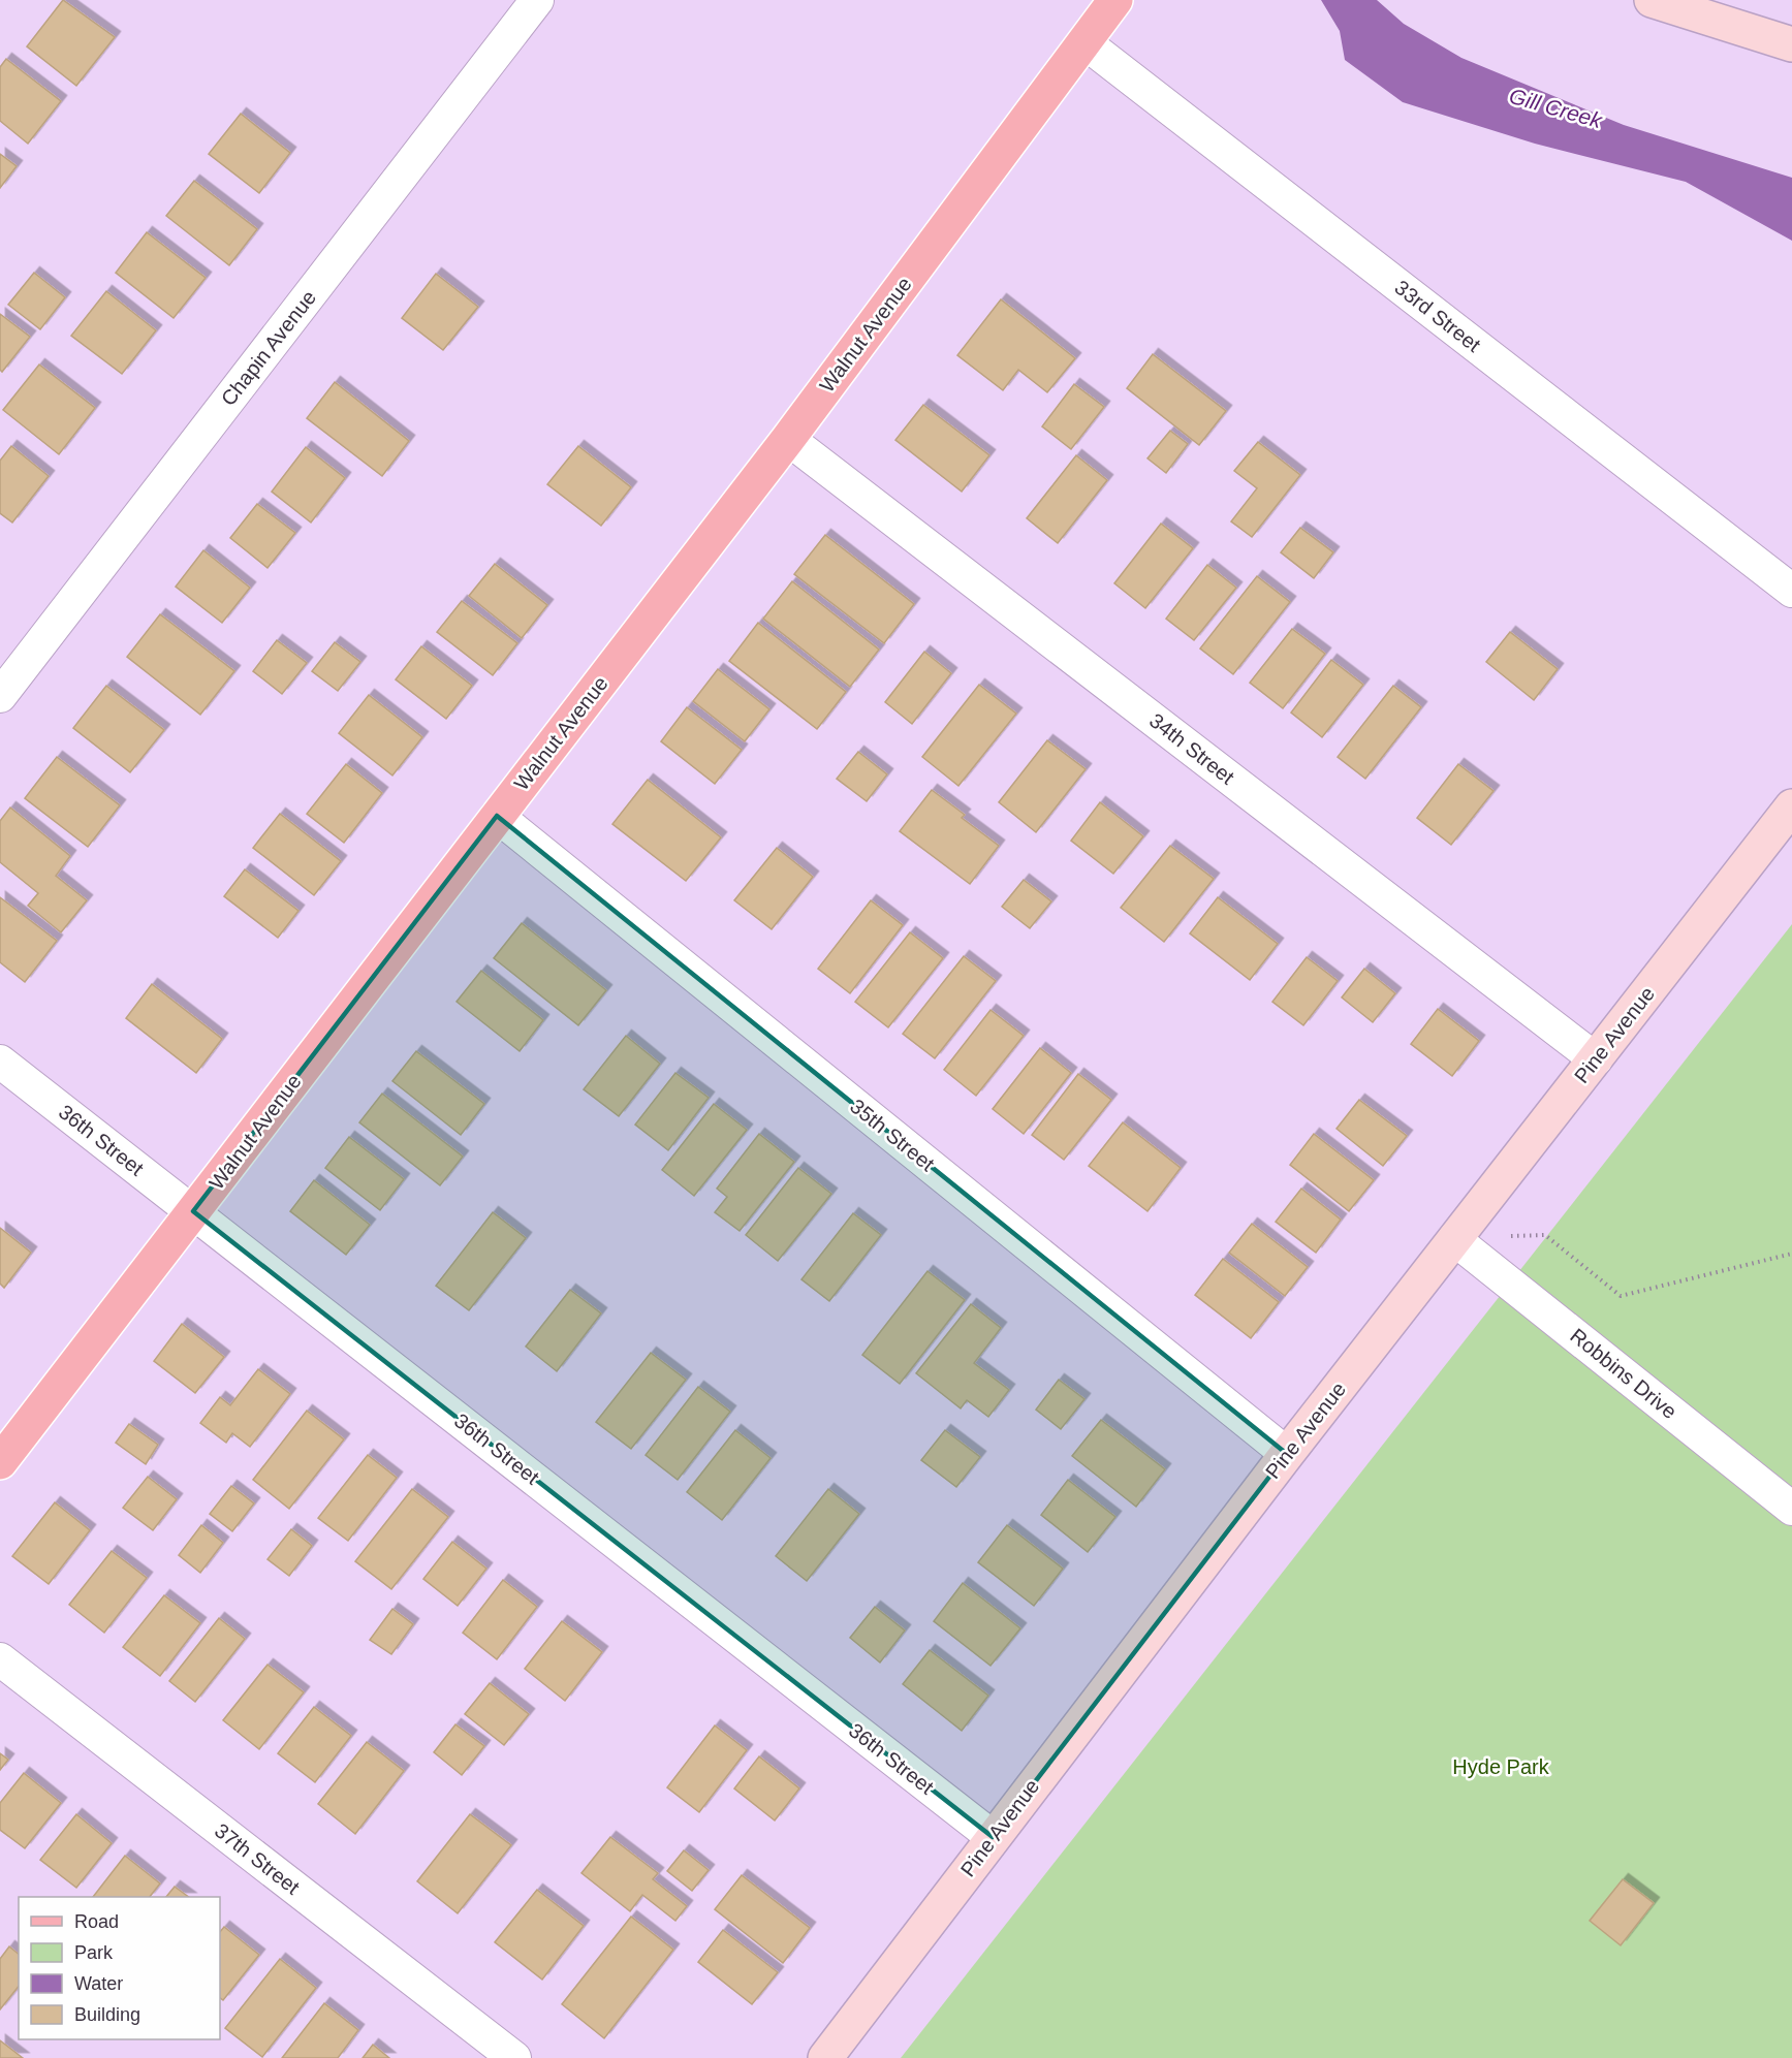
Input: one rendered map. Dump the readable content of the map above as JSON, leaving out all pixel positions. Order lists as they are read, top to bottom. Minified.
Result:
{"streets":{"main road":["Walnut Avenue","Pine Avenue"],"street":["33rd Street","Chapin Avenue","34th Street","35th Street","36th Street","Robbins Drive","37th Street"]},"crossings":[["33rd Street","Walnut Avenue"],["Walnut Avenue","34th Street"],["Walnut Avenue","35th Street"],["Walnut Avenue","36th Street"],["34th Street","Pine Avenue"],["Pine Avenue","35th Street"],["Pine Avenue","36th Street"],["Pine Avenue","Robbins Drive"]],"water":["Gill Creek"],"parks":["Hyde Park"],"legend":["Road","Park","Water","Building"]}
